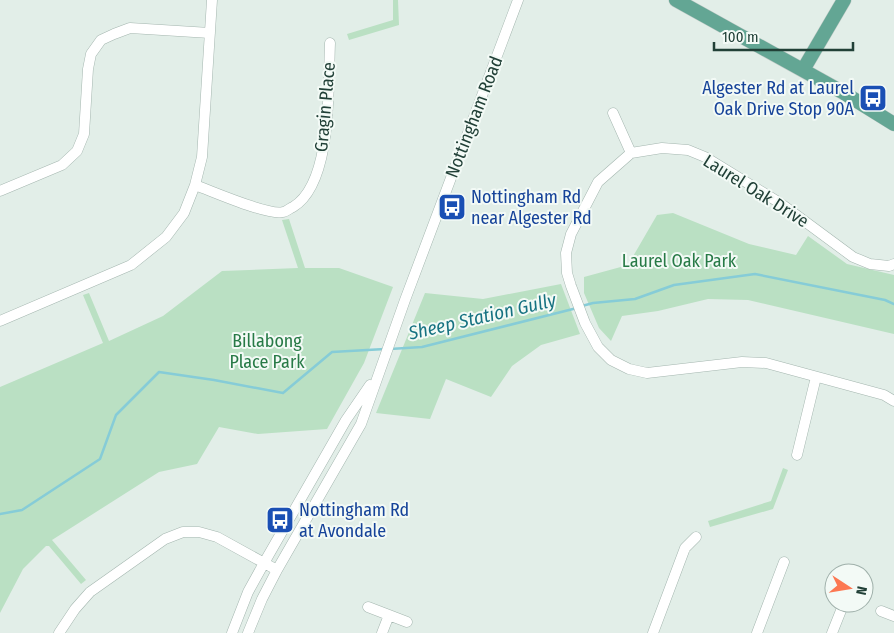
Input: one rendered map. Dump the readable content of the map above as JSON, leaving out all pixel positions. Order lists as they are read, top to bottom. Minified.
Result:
{"streets":{"street":["Gragin Place","Nottingham Road","Laurel Oak Drive"]},"water":["Sheep Station Gully"],"parks":["Laurel Oak Park","Billabong Place Park"],"places":{"bus stop":["Algester Rd at Laurel Oak Drive Stop 90A","Nottingham Rd near Algester Rd","Nottingham Rd at Avondale"]},"scale_bar":"100 m","north":"right"}
